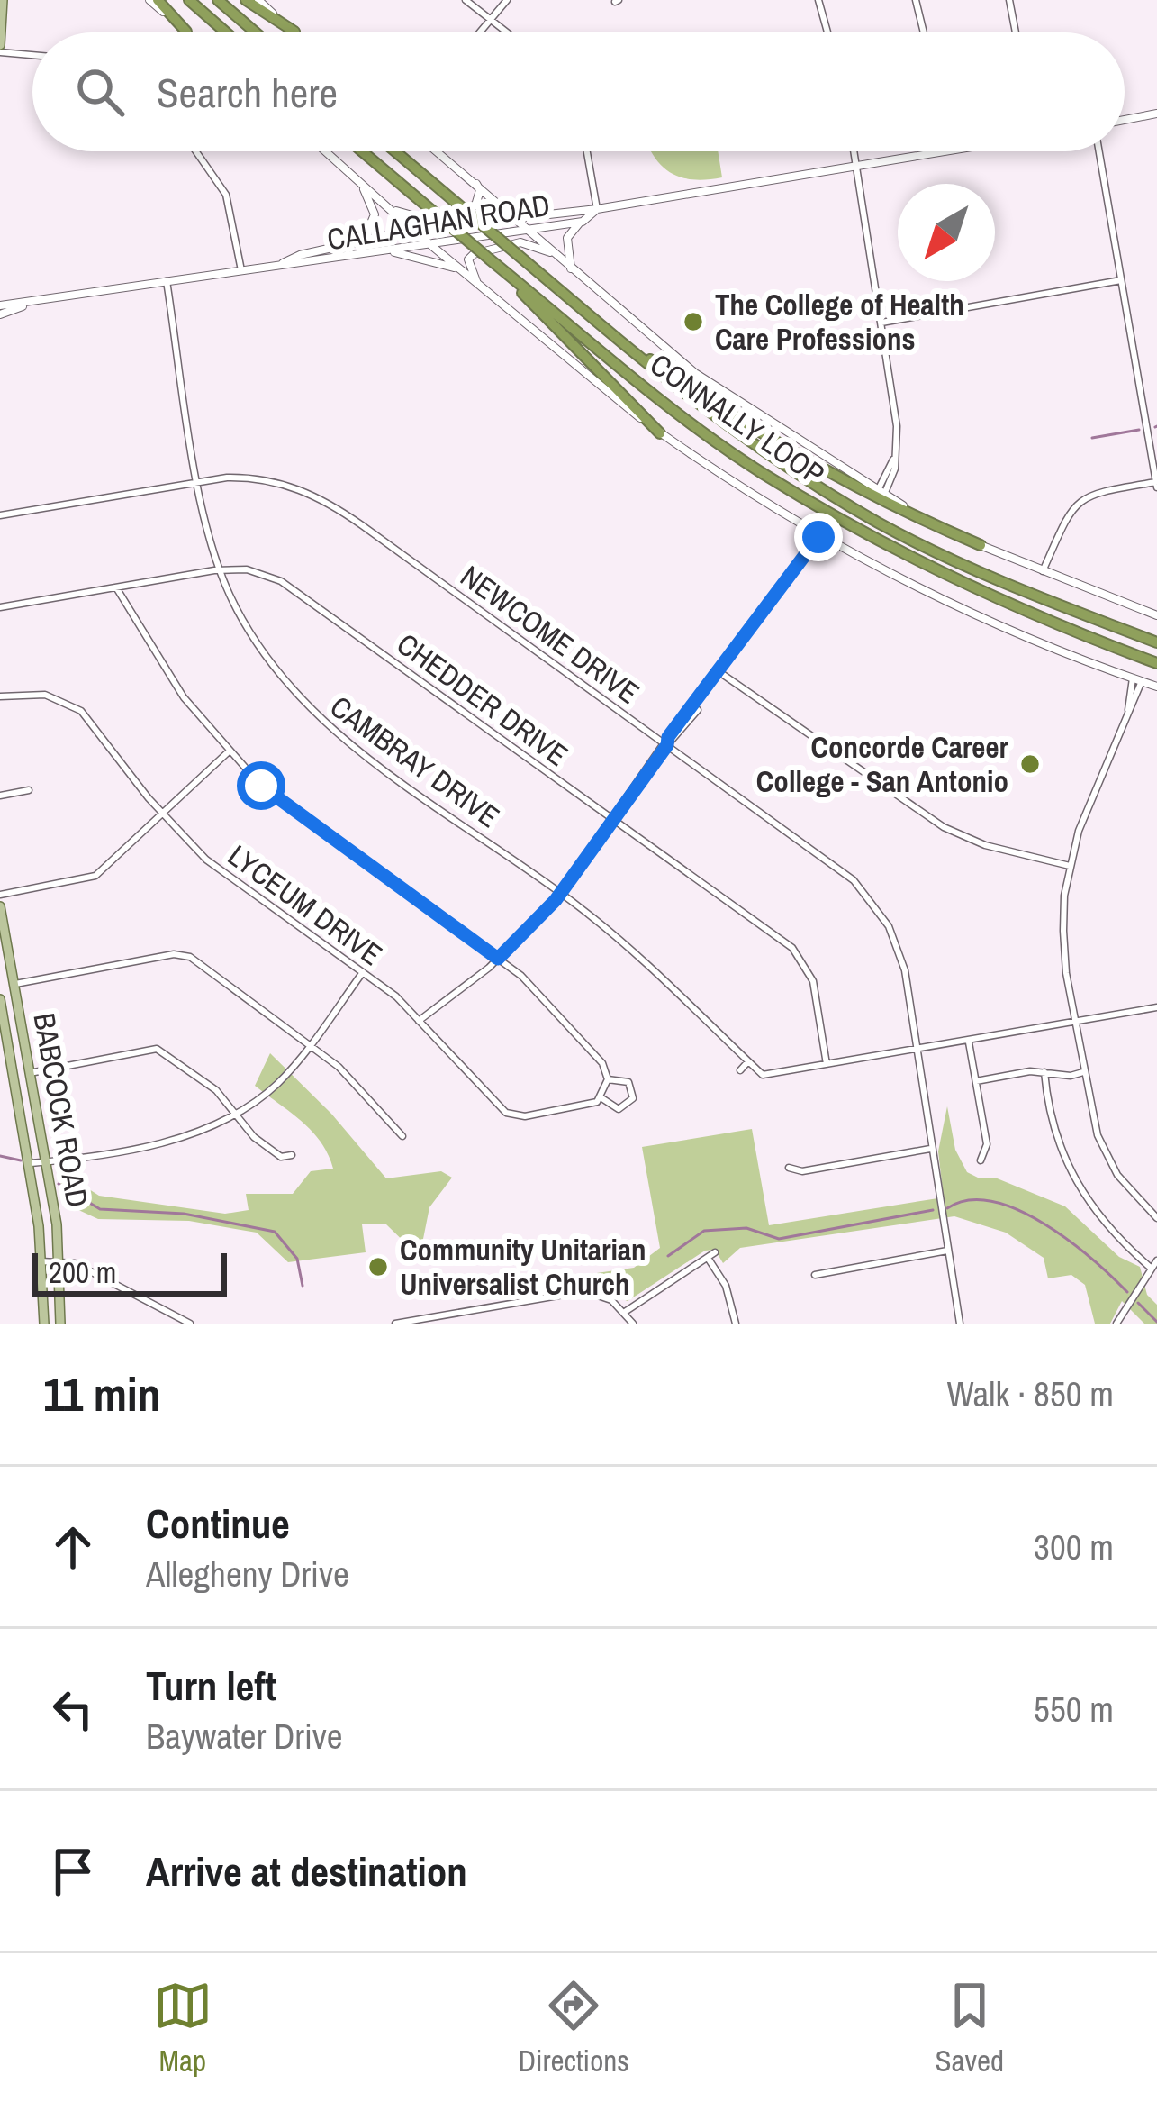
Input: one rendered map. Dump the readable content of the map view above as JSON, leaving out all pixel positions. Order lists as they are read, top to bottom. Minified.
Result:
{"streets":{"highway":["CONNALLY LOOP"],"main road":["CALLAGHAN ROAD","BABCOCK ROAD"],"street":["NEWCOME DRIVE","CHEDDER DRIVE","CAMBRAY DRIVE","LYCEUM DRIVE"]},"crossings":[["CALLAGHAN ROAD","CAMBRAY DRIVE"],["NEWCOME DRIVE","CAMBRAY DRIVE"],["CHEDDER DRIVE","CAMBRAY DRIVE"]],"places":["The College of Health Care Professions","Concorde Career College - San Antonio","Community Unitarian Universalist Church"],"scale_bar":"200 m","north":"bottom left","page":{"search":"Search here","scale":"200 m","heading":["11 min","Walk · 850 m"],"list":[["Continue","Allegheny Drive","300 m"],["Turn left","Baywater Drive","550 m"],"Arrive at destination"],"nav":["Map","Directions","Saved"]}}
